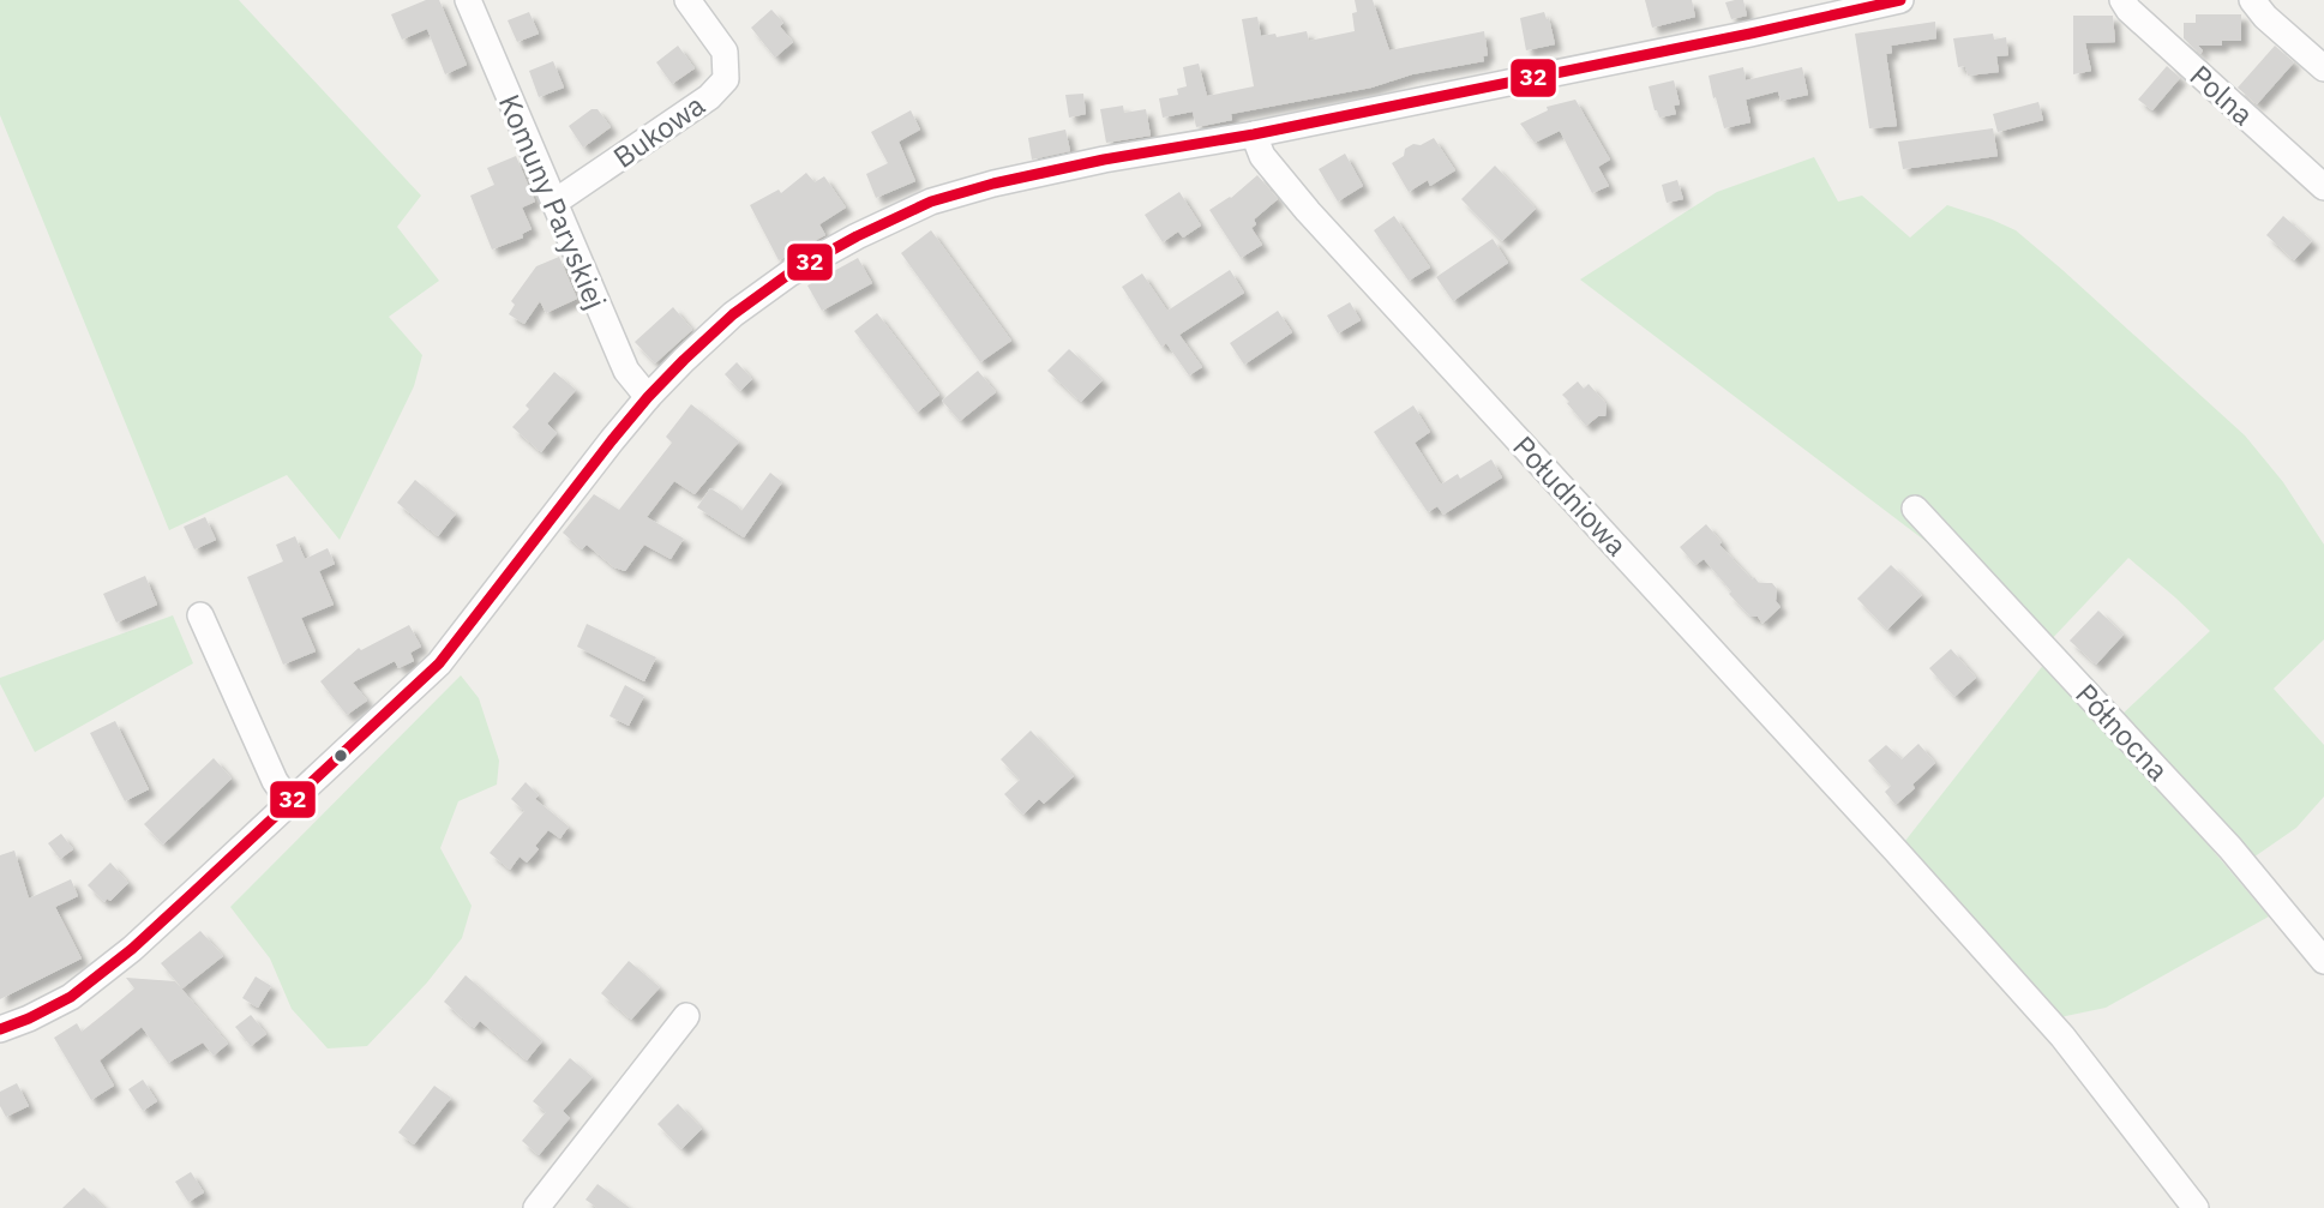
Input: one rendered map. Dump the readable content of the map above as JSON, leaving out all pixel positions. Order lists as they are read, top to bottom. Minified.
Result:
{"streets":{"street":["Polna","Bukowa","Komuny Paryskiej","Południowa","Północna"]},"crossings":[["Bukowa","Komuny Paryskiej"]],"lines":["transit line 32"]}
